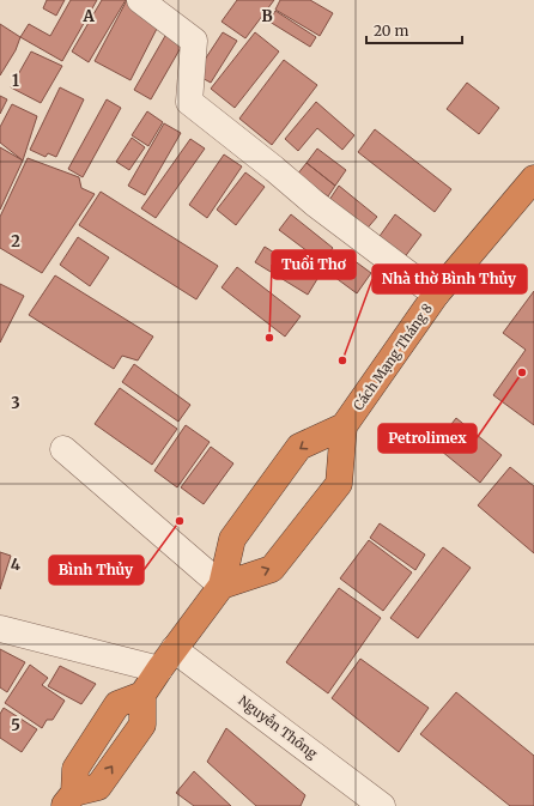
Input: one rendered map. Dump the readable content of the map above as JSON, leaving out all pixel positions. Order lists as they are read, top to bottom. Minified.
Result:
{"streets":{"highway":["Cách Mạng Tháng 8"],"street":["Nguyễn Thông"]},"places":["Tuổi Thơ","Nhà thờ Bình Thủy","Petrolimex","Bình Thủy"],"scale_bar":"20 m","grid":{"columns":["A","B"],"rows":["1","2","3","4","5"]}}
